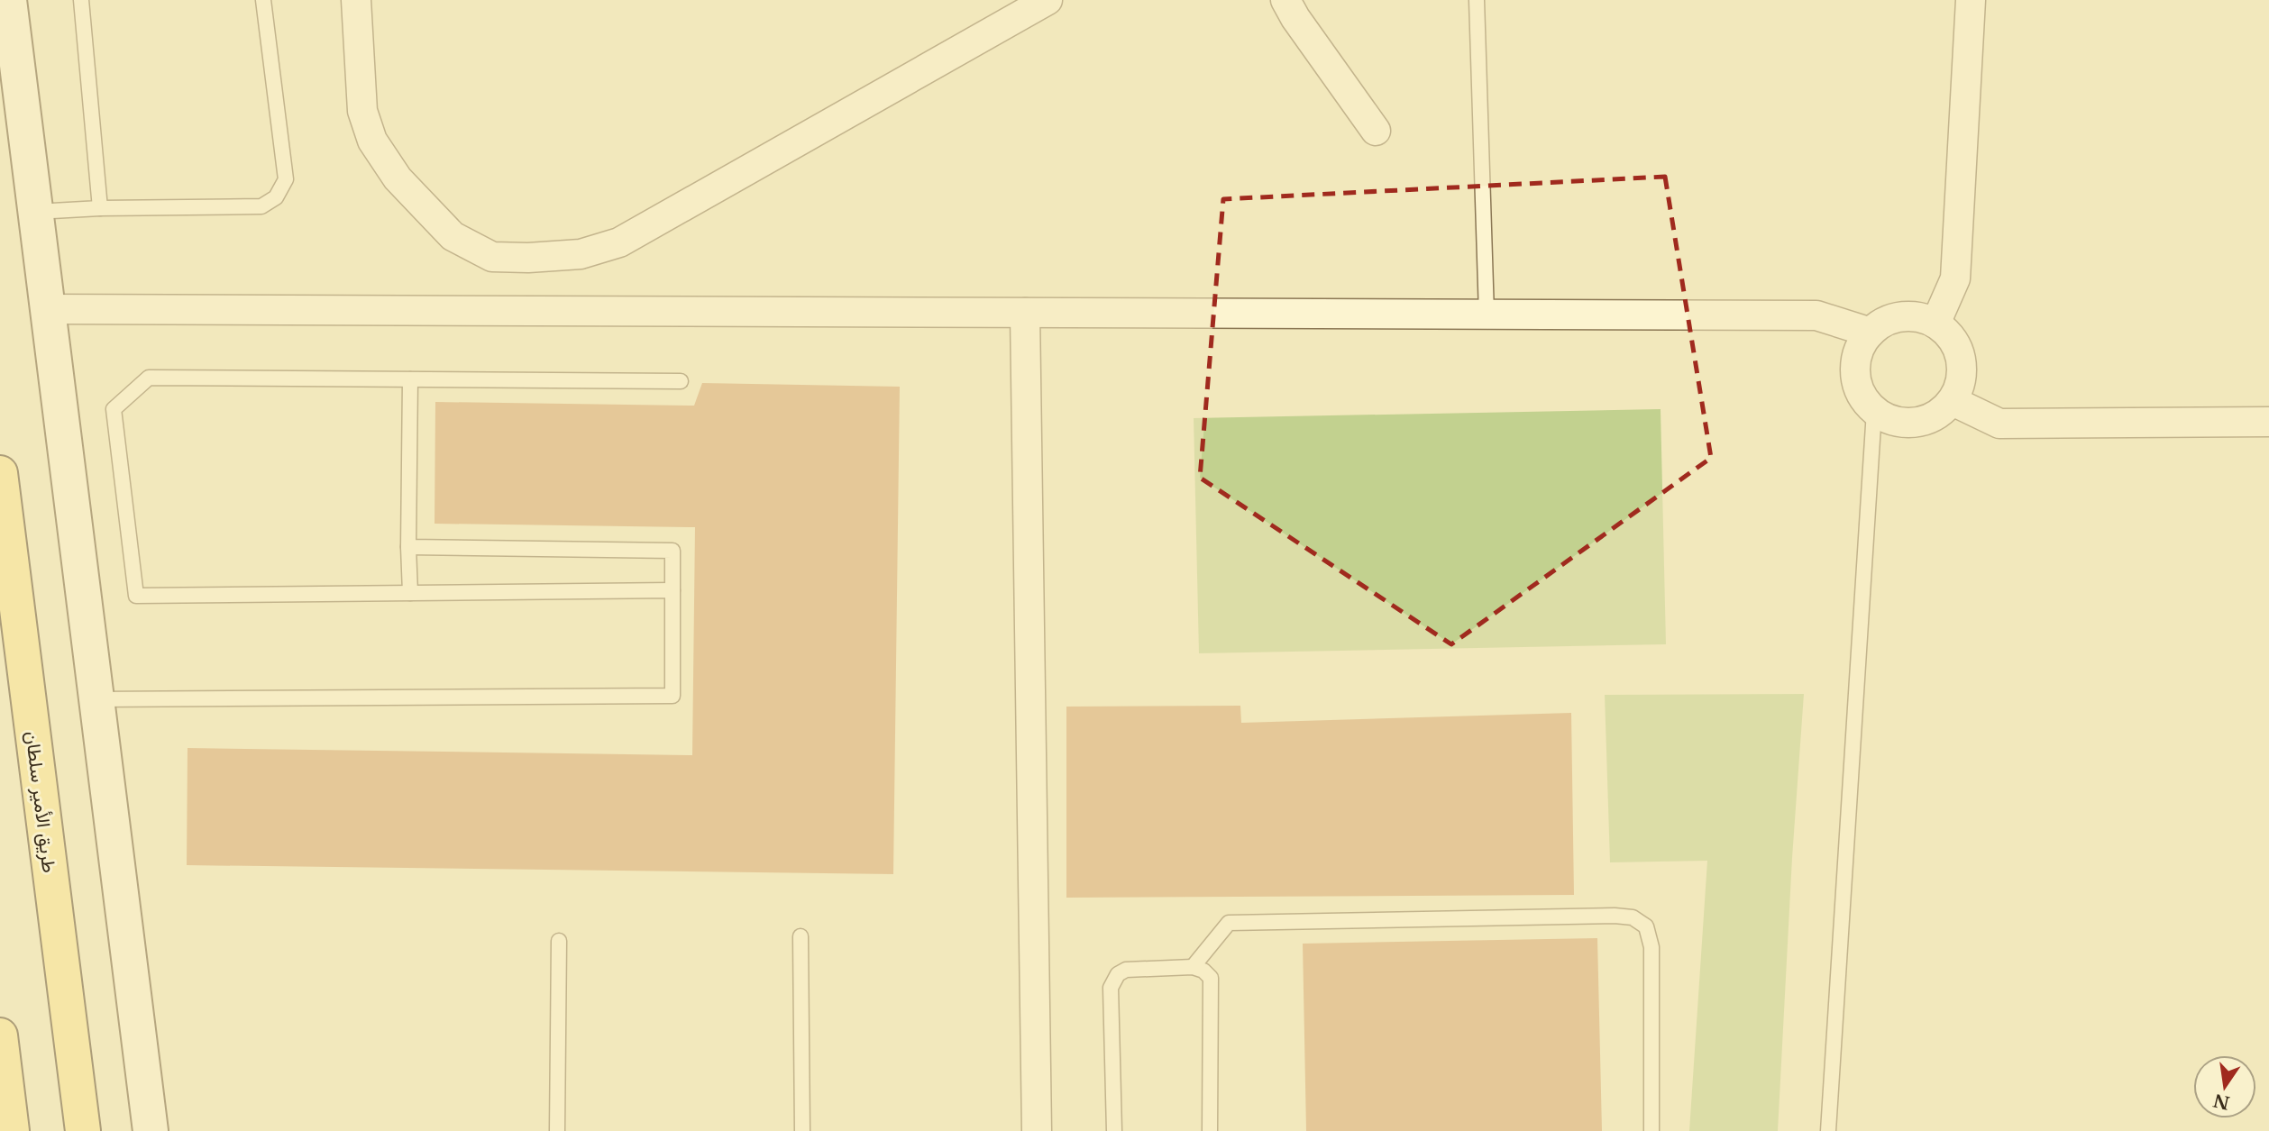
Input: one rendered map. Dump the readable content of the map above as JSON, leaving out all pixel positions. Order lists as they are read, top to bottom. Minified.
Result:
{"streets":{"main road":["طريق الأمير سلطان"]},"north":"bottom"}
